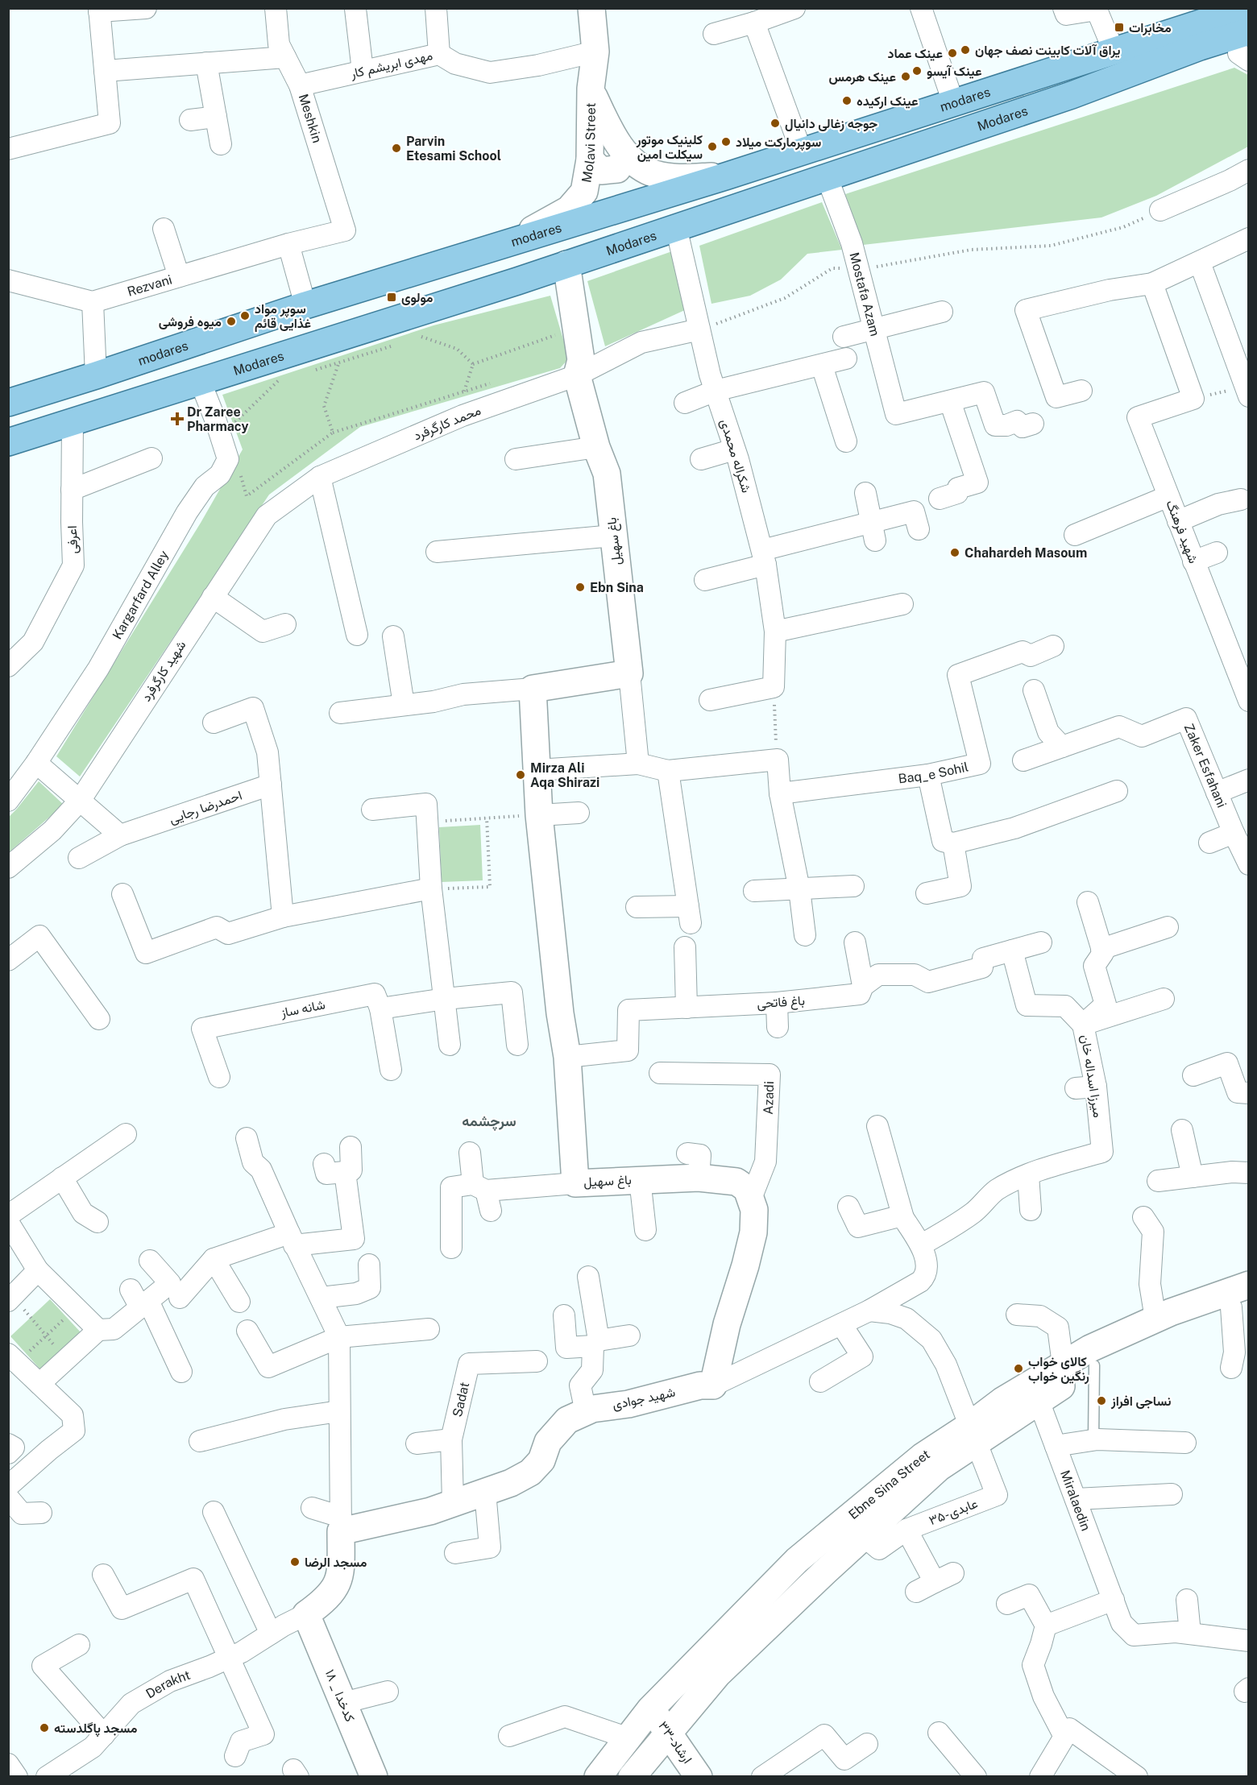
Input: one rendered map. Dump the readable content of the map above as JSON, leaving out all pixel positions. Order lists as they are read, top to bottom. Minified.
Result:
{"streets":{"main road":["modares","Modares"],"street":["مهدی ابریشم کار","Meshkin","Molavi Street","Rezvani","Mostafa Azam","محمد کارگرفرد","شکراله محمدی","شهید فرهنگ","اعرفی","باغ سهیل","Kargarfard Alley","شهید کارگرفرد","Zaker Esfahani","Baq_e Sohil","احمدرضا رجایی","باغ فاتحی","شانه ساز","میرزا اسداله خان","Azadi","شهید جوادی","Sadat","Ebne Sina Street","Miralaedin","۳۵-عابدی","Derakht","۱۸ _ کدخدا","۳۳-ارشاد"]},"crossings":[["مهدی ابریشم کار","Meshkin"],["مهدی ابریشم کار","Molavi Street"],["modares","Molavi Street"],["Meshkin","Rezvani"],["Modares","Mostafa Azam"],["Modares","شکراله محمدی"],["Modares","اعرفی"],["Modares","باغ سهیل"],["Modares","Kargarfard Alley"],["محمد کارگرفرد","شکراله محمدی"],["محمد کارگرفرد","باغ سهیل"],["محمد کارگرفرد","شهید کارگرفرد"],["باغ سهیل","باغ فاتحی"],["باغ سهیل","Azadi"],["شهید جوادی","Sadat"],["Ebne Sina Street","Miralaedin"],["Ebne Sina Street","۳۵-عابدی"],["Ebne Sina Street","۳۳-ارشاد"],["Derakht","۱۸ _ کدخدا"]],"districts":["سرچشمه"],"places":{"transit":["مخابرات","مولوی"],"other":["یراق آلات کابینت نصف جهان","عینک عماد","عینک آیسو","عینک هرمس","عینک ارکیده","جوجه زغالی دانیال","سوپرمارکت میلاد","کلینیک موتور سیکلت امین","Parvin Etesami School","سوپر مواد غذایی قائم","میوه فروشی","Chahardeh Masoum","Ebn Sina","Mirza Ali Aqa Shirazi","کالای خواب رنگین خواب","نساجی افراز","مسجد الرضا","مسجد پاگلدسته"],"health":["Dr Zaree Pharmacy"]}}
